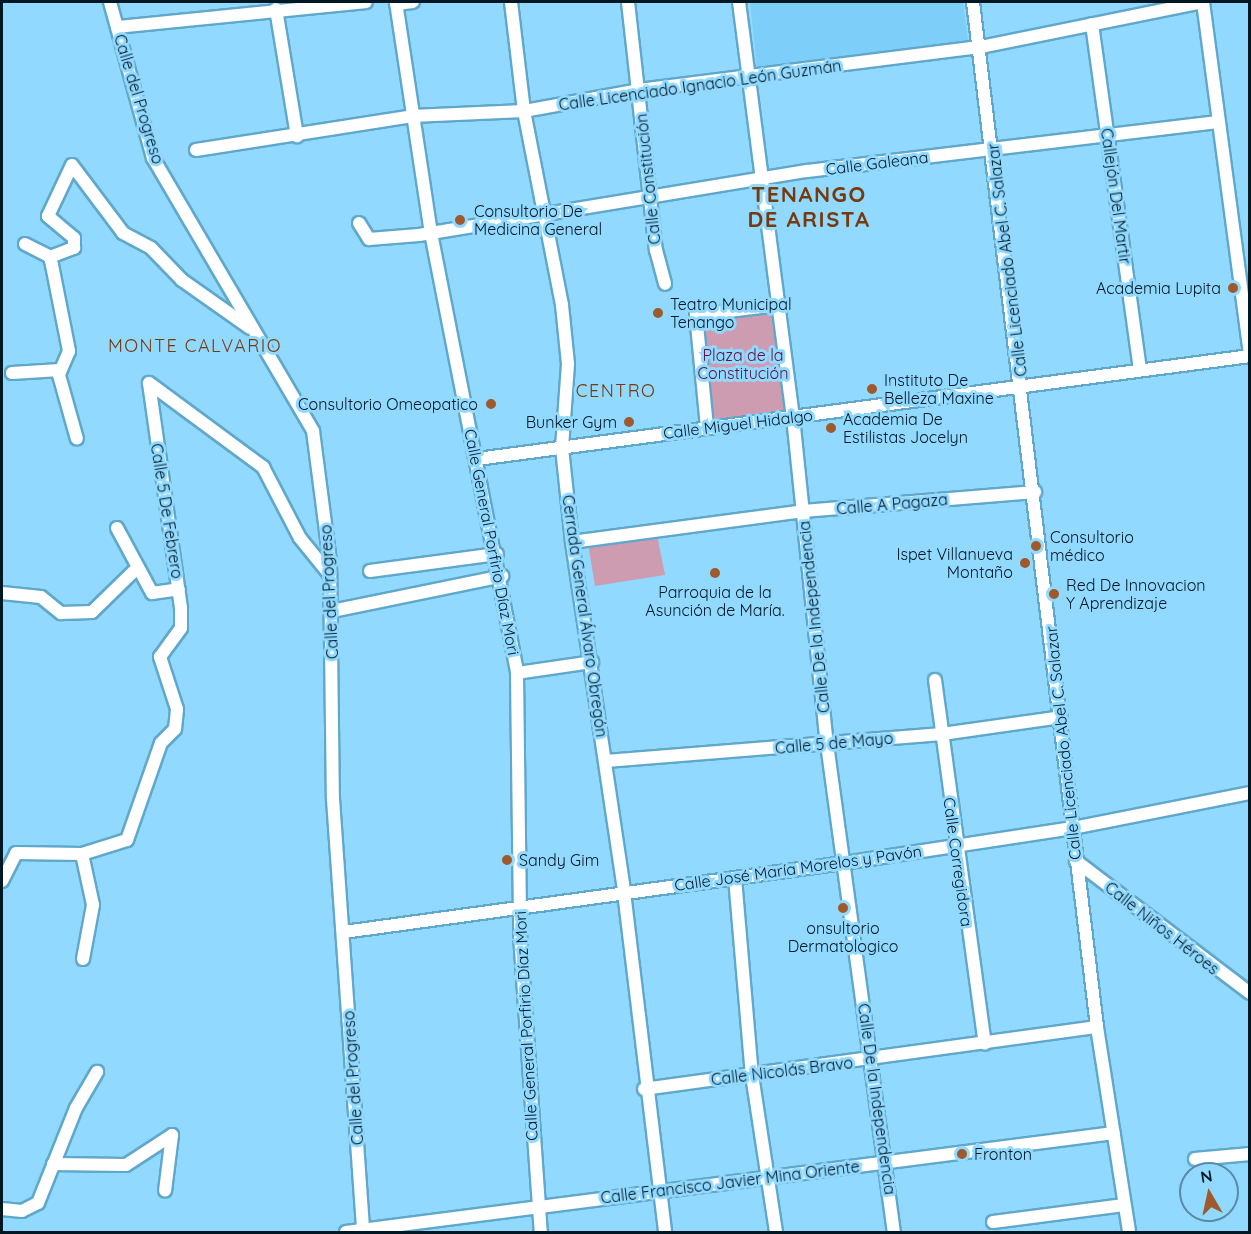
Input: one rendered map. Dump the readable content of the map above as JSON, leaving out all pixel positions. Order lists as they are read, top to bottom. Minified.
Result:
{"streets":{"street":["Calle Licenciado Ignacio León Guzmán","Calle del Progreso","Calle Galeana","Calle Constitución","Callejón Del Martir","Calle Licenciado Abel C. Salazar","Calle Miguel Hidalgo","Calle A Pagaza","Calle 5 De Febrero","Calle General Porfirio Díaz Mori","Cerrada General Álvaro Obregón","Calle De la Independencia","Calle 5 de Mayo","Calle Corregidora","Calle José María Morelos y Pavón","Calle Niños Héroes","Calle Nicolás Bravo","Calle Francisco Javier Mina Oriente"]},"crossings":[["Calle Licenciado Ignacio León Guzmán","Calle Constitución"],["Calle Licenciado Ignacio León Guzmán","Callejón Del Martir"],["Calle Licenciado Ignacio León Guzmán","Calle Licenciado Abel C. Salazar"],["Calle Licenciado Ignacio León Guzmán","Calle General Porfirio Díaz Mori"],["Calle Licenciado Ignacio León Guzmán","Cerrada General Álvaro Obregón"],["Calle Licenciado Ignacio León Guzmán","Calle De la Independencia"],["Calle del Progreso","Calle 5 De Febrero"],["Calle del Progreso","Calle José María Morelos y Pavón"],["Calle del Progreso","Calle Francisco Javier Mina Oriente"],["Calle Galeana","Calle Constitución"],["Calle Galeana","Callejón Del Martir"],["Calle Galeana","Calle Licenciado Abel C. Salazar"],["Calle Galeana","Calle General Porfirio Díaz Mori"],["Calle Galeana","Cerrada General Álvaro Obregón"],["Calle Galeana","Calle De la Independencia"],["Callejón Del Martir","Calle Miguel Hidalgo"],["Calle Licenciado Abel C. Salazar","Calle Miguel Hidalgo"],["Calle Licenciado Abel C. Salazar","Calle A Pagaza"],["Calle Licenciado Abel C. Salazar","Calle 5 de Mayo"],["Calle Licenciado Abel C. Salazar","Calle José María Morelos y Pavón"],["Calle Licenciado Abel C. Salazar","Calle Niños Héroes"],["Calle Licenciado Abel C. Salazar","Calle Nicolás Bravo"],["Calle Licenciado Abel C. Salazar","Calle Francisco Javier Mina Oriente"],["Calle Miguel Hidalgo","Calle General Porfirio Díaz Mori"],["Calle Miguel Hidalgo","Cerrada General Álvaro Obregón"],["Calle Miguel Hidalgo","Calle De la Independencia"],["Calle A Pagaza","Cerrada General Álvaro Obregón"],["Calle A Pagaza","Calle De la Independencia"],["Calle General Porfirio Díaz Mori","Calle José María Morelos y Pavón"],["Calle General Porfirio Díaz Mori","Calle Francisco Javier Mina Oriente"],["Cerrada General Álvaro Obregón","Calle 5 de Mayo"],["Cerrada General Álvaro Obregón","Calle José María Morelos y Pavón"],["Cerrada General Álvaro Obregón","Calle Nicolás Bravo"],["Cerrada General Álvaro Obregón","Calle Francisco Javier Mina Oriente"],["Calle De la Independencia","Calle 5 de Mayo"],["Calle De la Independencia","Calle José María Morelos y Pavón"],["Calle De la Independencia","Calle Nicolás Bravo"],["Calle De la Independencia","Calle Francisco Javier Mina Oriente"],["Calle 5 de Mayo","Calle Corregidora"],["Calle Corregidora","Calle José María Morelos y Pavón"],["Calle Corregidora","Calle Nicolás Bravo"]],"districts":["TENANGO DE ARISTA","MONTE CALVARIO","CENTRO"],"parks":["Plaza de la Constitución"],"places":["Consultorio De Medicina General","Academia Lupita","Teatro Municipal Tenango","Instituto De Belleza Maxine","Consultorio Omeopatico","Bunker Gym","Academia De Estilistas Jocelyn","Consultorio médico","Ispet Villanueva Montaño","Parroquia de la Asunción de María.","Red De Innovacion Y Aprendizaje","Sandy Gim","onsultorio Dermatologico","Fronton"],"north":"top"}
